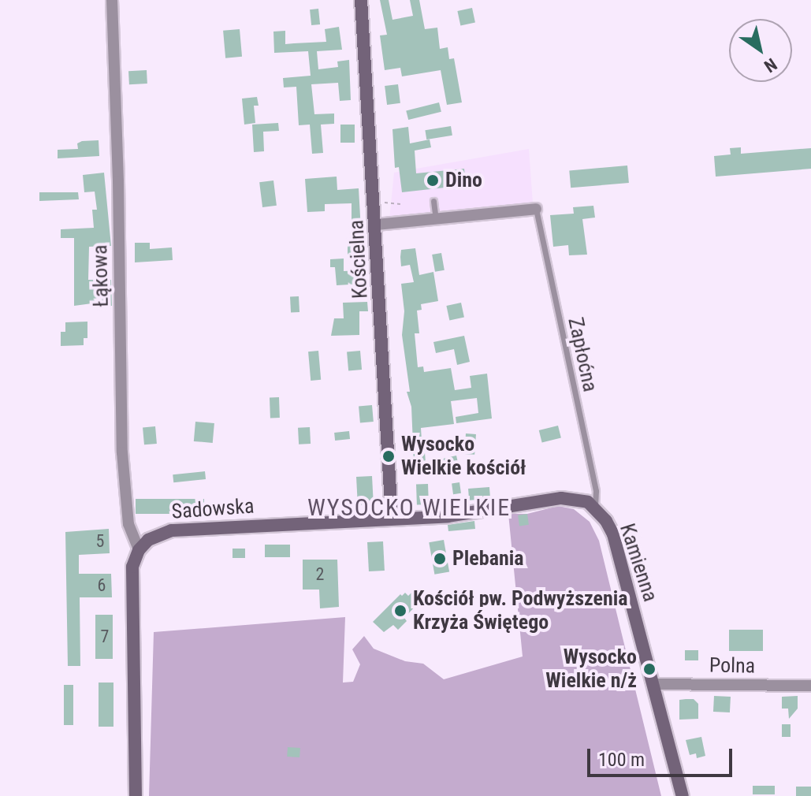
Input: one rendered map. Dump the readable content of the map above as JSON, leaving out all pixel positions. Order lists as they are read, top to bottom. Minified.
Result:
{"streets":{"street":["Kościelna","Łąkowa","Sadowska","Kamienna","Polna"],"lane":["Zapłoćna"]},"crossings":[["Kościelna","Sadowska"],["Kościelna","Kamienna"],["Łąkowa","Sadowska"],["Zapłoćna","Kamienna"],["Sadowska","Kamienna"],["Kamienna","Polna"]],"districts":["WYSOCKO WIELKIE"],"places":["Dino","Wysocko Wielkie kościół","Plebania","Kościół pw. Podwyższenia Krzyża Świętego","Wysocko Wielkie n/ż"],"house_numbers":["5","2","6","7"],"scale_bar":"100 m","north":"bottom right"}
